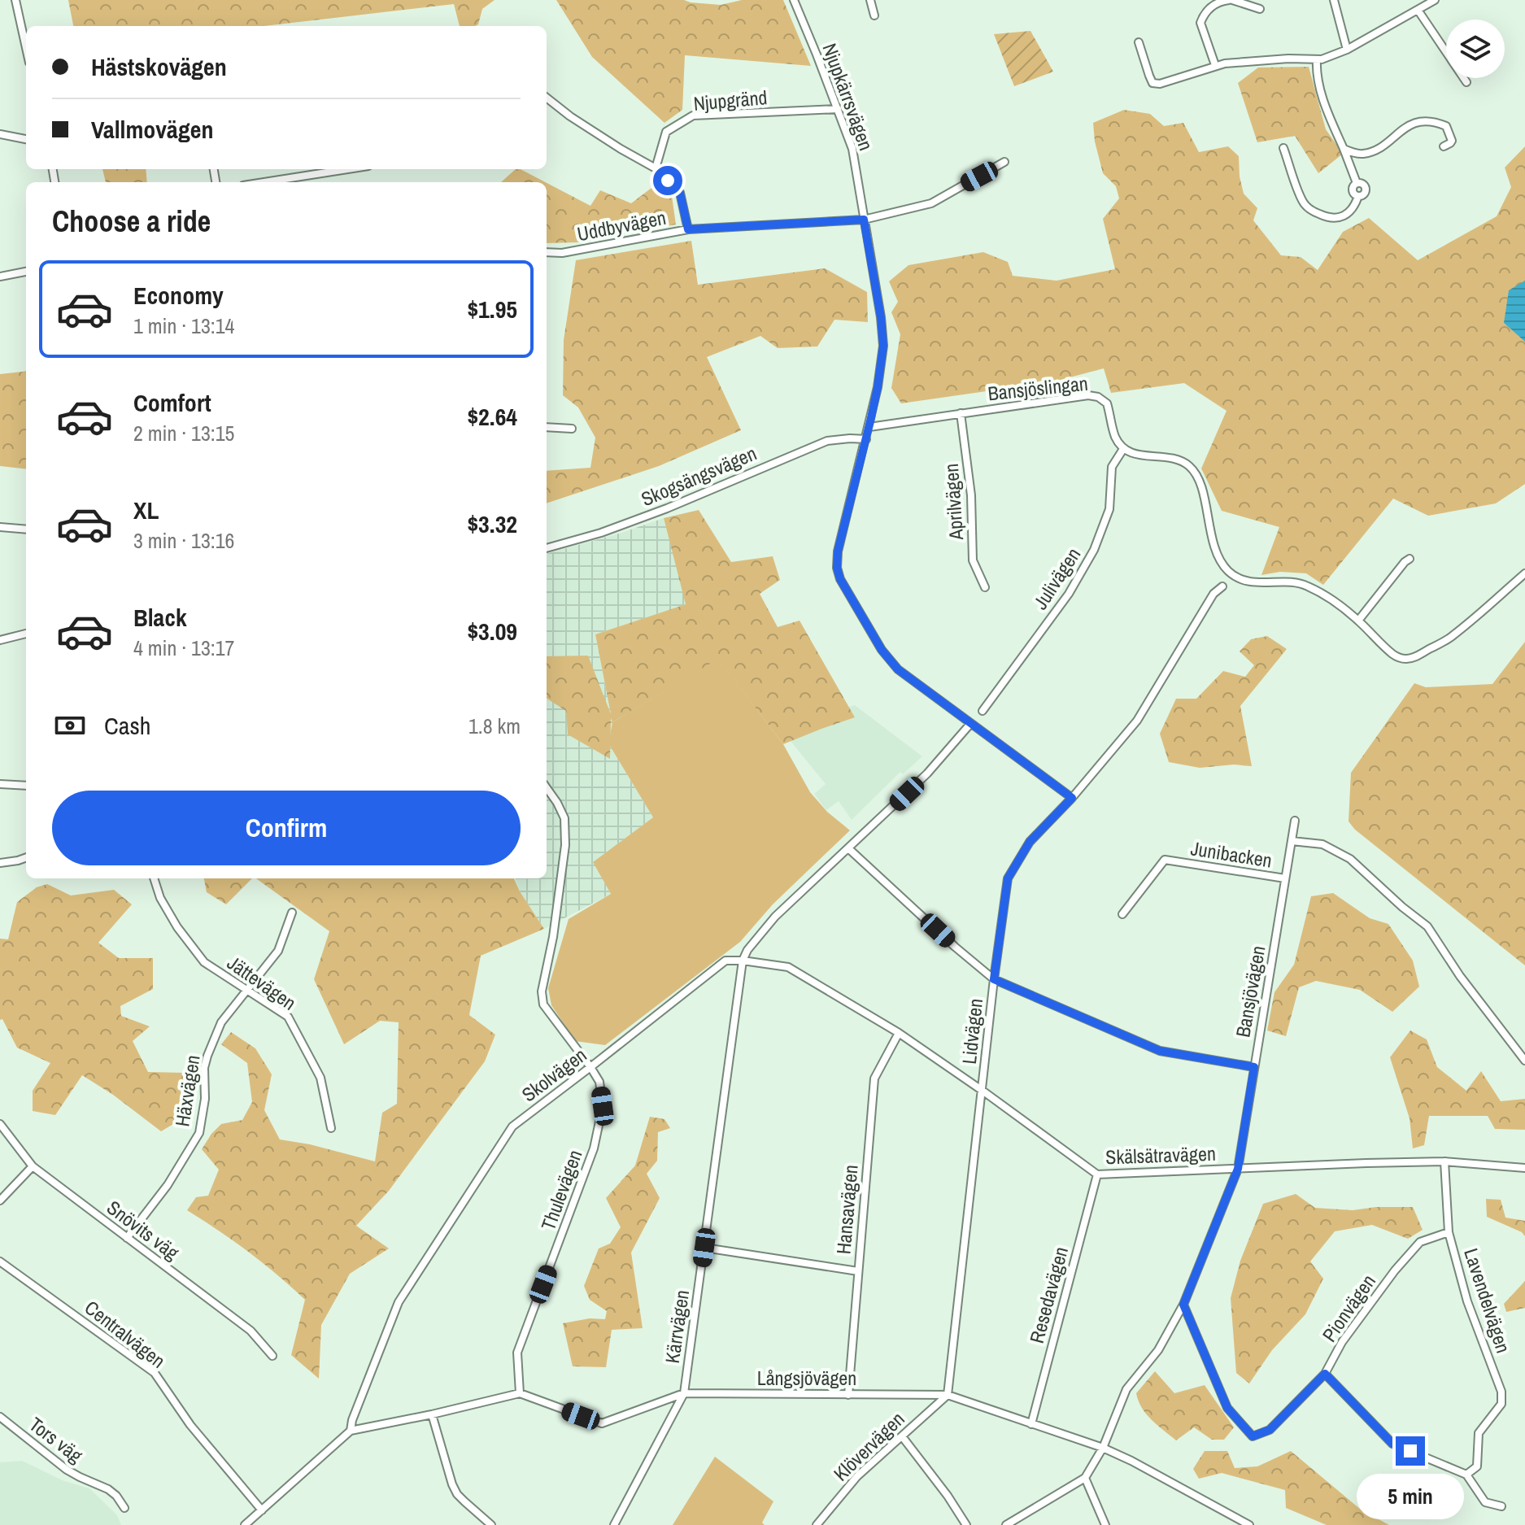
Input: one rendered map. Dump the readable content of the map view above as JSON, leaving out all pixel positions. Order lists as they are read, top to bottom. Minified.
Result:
{"streets":{"street":["Njupkärrsvägen","Njupgränd","Uddbyvägen","Bansjöslingan","Skogsängsvägen","Aprilvägen","Julivägen","Junibacken","Jättevägen","Bansjövägen","Lidvägen","Skolvägen","Häxvägen","Skälsätravägen","Thulevägen","Hansavägen","Snövits väg","Resedavägen","Lavendelvägen","Pionvägen","Kärrvägen","Centralvägen","Långsjövägen","Tors väg","Klövervägen"]},"crossings":[["Njupkärrsvägen","Njupgränd"],["Njupkärrsvägen","Uddbyvägen"],["Njupkärrsvägen","Bansjöslingan"],["Njupkärrsvägen","Skogsängsvägen"],["Njupkärrsvägen","Lidvägen"],["Bansjöslingan","Aprilvägen"],["Bansjöslingan","Julivägen"],["Junibacken","Bansjövägen"],["Jättevägen","Häxvägen"],["Bansjövägen","Skälsätravägen"],["Bansjövägen","Pionvägen"],["Bansjövägen","Långsjövägen"],["Lidvägen","Skälsätravägen"],["Lidvägen","Långsjövägen"],["Lidvägen","Klövervägen"],["Skolvägen","Skälsätravägen"],["Skolvägen","Thulevägen"],["Skolvägen","Kärrvägen"],["Häxvägen","Snövits väg"],["Skälsätravägen","Hansavägen"],["Skälsätravägen","Resedavägen"],["Skälsätravägen","Lavendelvägen"],["Skälsätravägen","Kärrvägen"],["Thulevägen","Långsjövägen"],["Hansavägen","Långsjövägen"],["Resedavägen","Långsjövägen"],["Lavendelvägen","Pionvägen"],["Kärrvägen","Långsjövägen"],["Långsjövägen","Klövervägen"]],"page":{"banner":["Hästskovägen","Vallmovägen"],"heading":"Choose a ride","list":[{"name":"Economy","note":"1 min · 13:14","value":"$1.95"},{"name":"Comfort","note":"2 min · 13:15","value":"$2.64"},{"name":"XL","note":"3 min · 13:16","value":"$3.32"},{"name":"Black","note":"4 min · 13:17","value":"$3.09"}],"pay":["Cash","1.8 km"],"buttons":"Confirm","bubble":"5 min"}}
